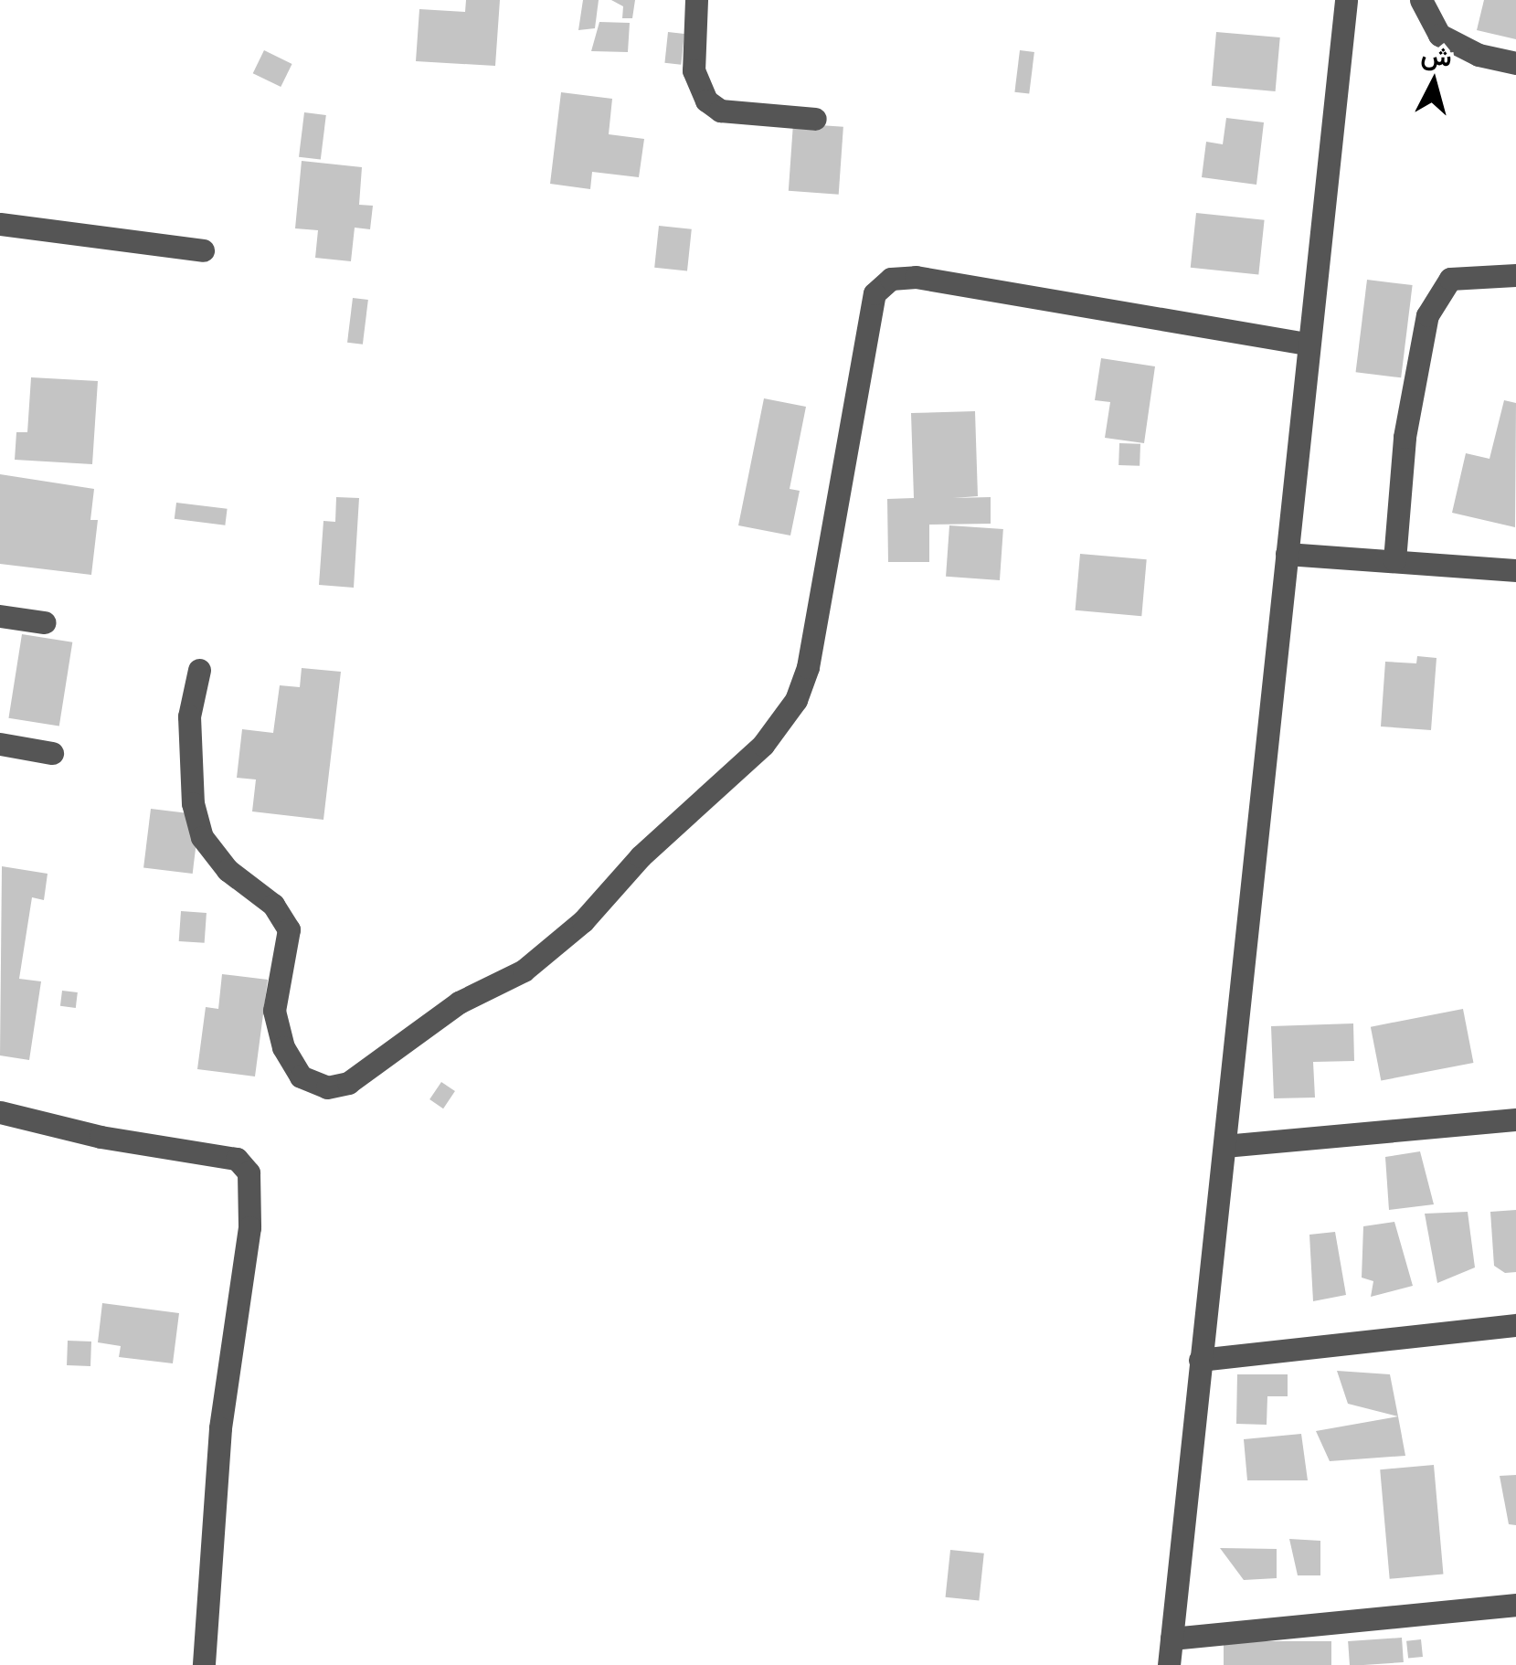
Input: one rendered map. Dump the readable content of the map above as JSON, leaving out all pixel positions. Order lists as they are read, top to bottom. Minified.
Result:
{"north":"top"}
